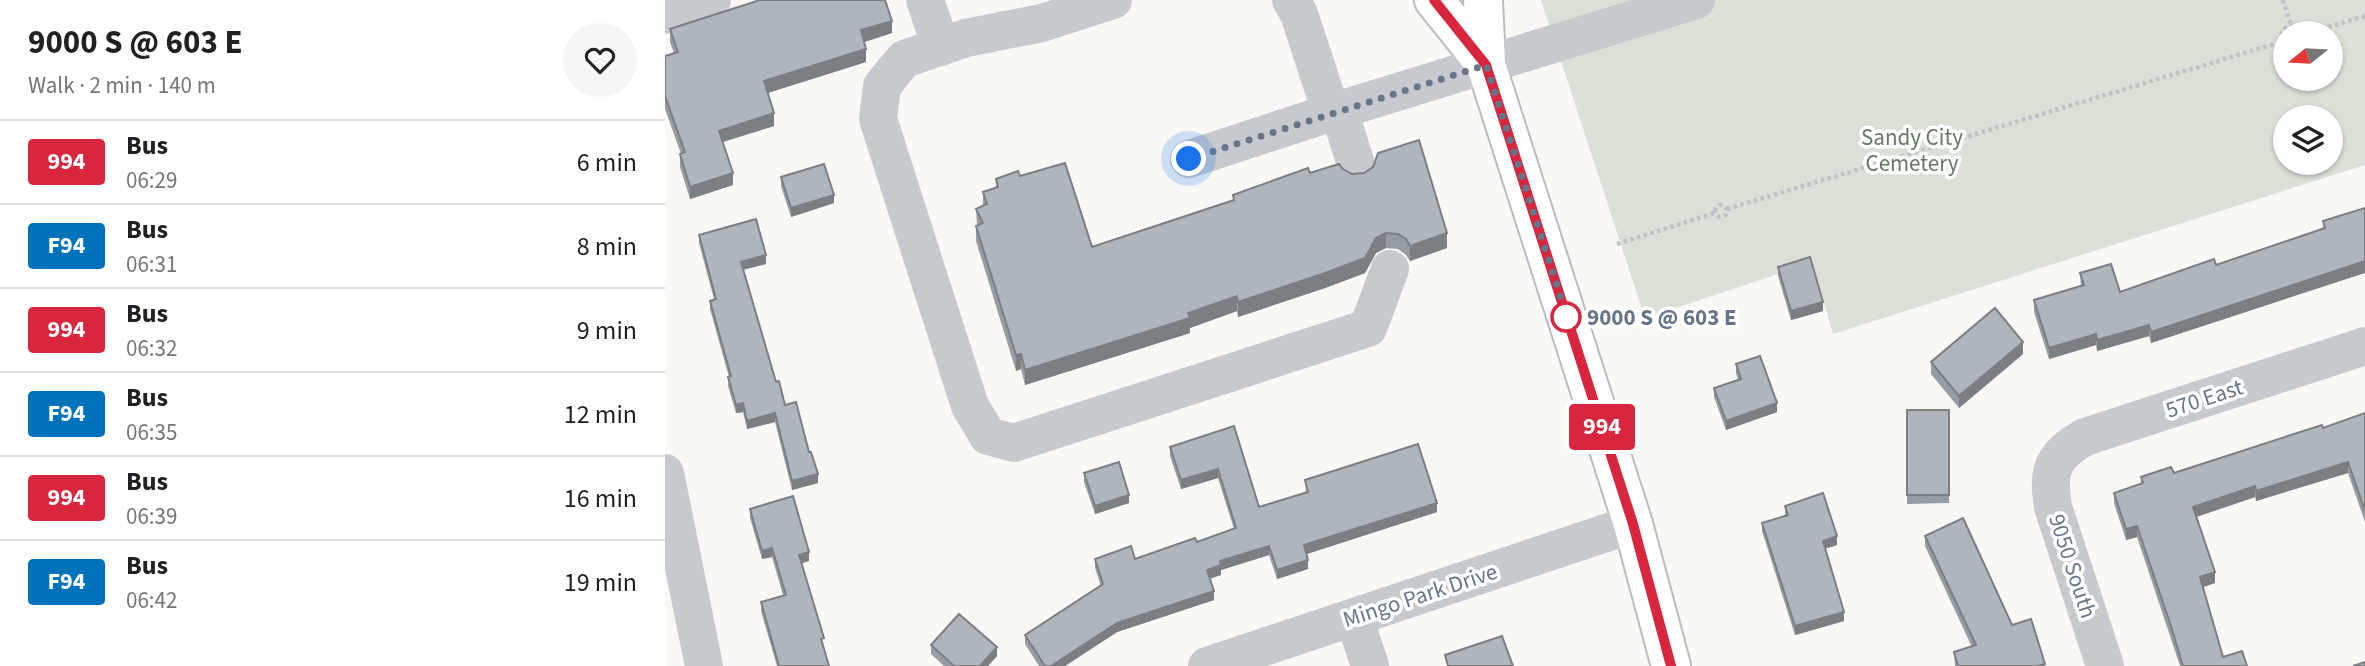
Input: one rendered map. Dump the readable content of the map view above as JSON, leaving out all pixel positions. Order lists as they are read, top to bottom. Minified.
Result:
{"streets":{"street":["570 East","9050 South","Mingo Park Drive"]},"crossings":[["570 East","9050 South"]],"parks":["Sandy City Cemetery"],"places":["9000 S @ 603 E"],"lines":["bus line 994"],"north":"left","page":{"heading":["9000 S @ 603 E","Walk · 2 min · 140 m"],"on_map":"994","list":[{"mark":"994","name":"Bus","note":"06:29","value":"6 min"},{"mark":"F94","name":"Bus","note":"06:31","value":"8 min"},{"mark":"994","name":"Bus","note":"06:32","value":"9 min"},{"mark":"F94","name":"Bus","note":"06:35","value":"12 min"},{"mark":"994","name":"Bus","note":"06:39","value":"16 min"},{"mark":"F94","name":"Bus","note":"06:42","value":"19 min"}]}}
